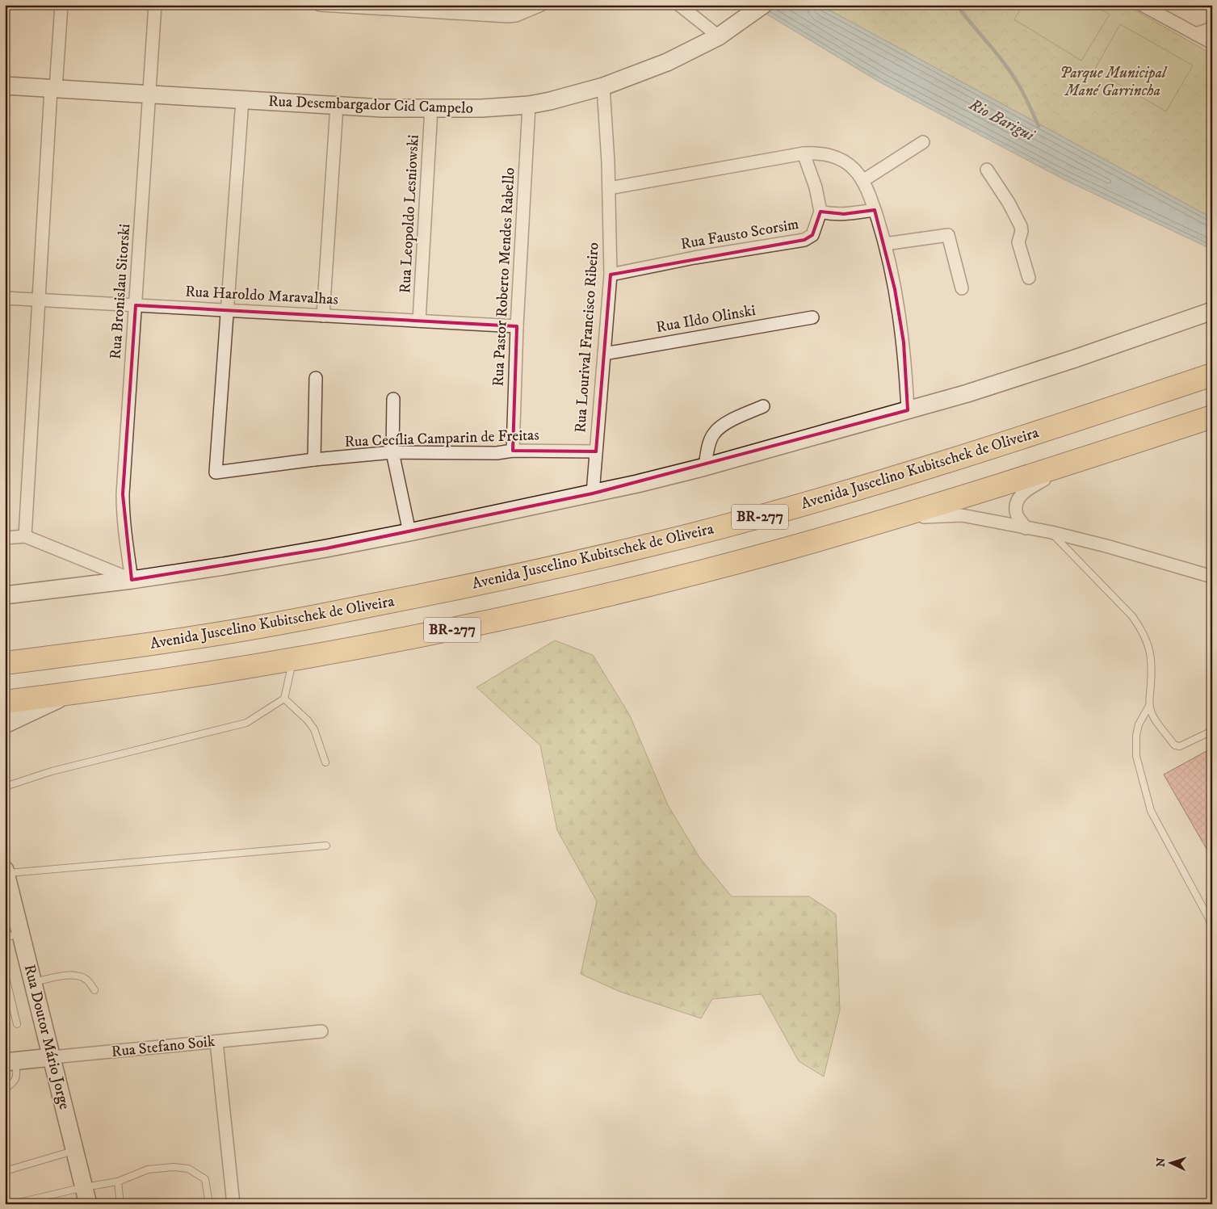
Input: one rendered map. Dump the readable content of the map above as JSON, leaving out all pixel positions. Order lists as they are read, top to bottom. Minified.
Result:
{"streets":{"highway":["Avenida Juscelino Kubitschek de Oliveira","BR-277"],"street":["Rua Desembargador Cid Campelo","Rua Leopoldo Lesniowski","Rua Fausto Scorsim","Rua Pastor Roberto Mendes Rabello","Rua Bronislau Sitorski","Rua Haroldo Maravalhas","Rua Ildo Olinski","Rua Lourival Francisco Ribeiro","Rua Cecília Camparin de Freitas","Rua Doutor Mário Jorge","Rua Stefano Soik"]},"crossings":[["Rua Desembargador Cid Campelo","Rua Leopoldo Lesniowski"],["Rua Desembargador Cid Campelo","Rua Pastor Roberto Mendes Rabello"],["Rua Desembargador Cid Campelo","Rua Bronislau Sitorski"],["Rua Desembargador Cid Campelo","Rua Lourival Francisco Ribeiro"],["Rua Leopoldo Lesniowski","Rua Haroldo Maravalhas"],["Rua Fausto Scorsim","Rua Lourival Francisco Ribeiro"],["Rua Pastor Roberto Mendes Rabello","Rua Haroldo Maravalhas"],["Rua Pastor Roberto Mendes Rabello","Rua Cecília Camparin de Freitas"],["Rua Bronislau Sitorski","Rua Haroldo Maravalhas"],["Rua Haroldo Maravalhas","Rua Cecília Camparin de Freitas"],["Rua Ildo Olinski","Rua Lourival Francisco Ribeiro"],["Rua Lourival Francisco Ribeiro","Rua Cecília Camparin de Freitas"],["Rua Doutor Mário Jorge","Rua Stefano Soik"]],"water":["Rio Barigui"],"parks":["Parque Municipal Mané Garrincha"],"north":"left"}
